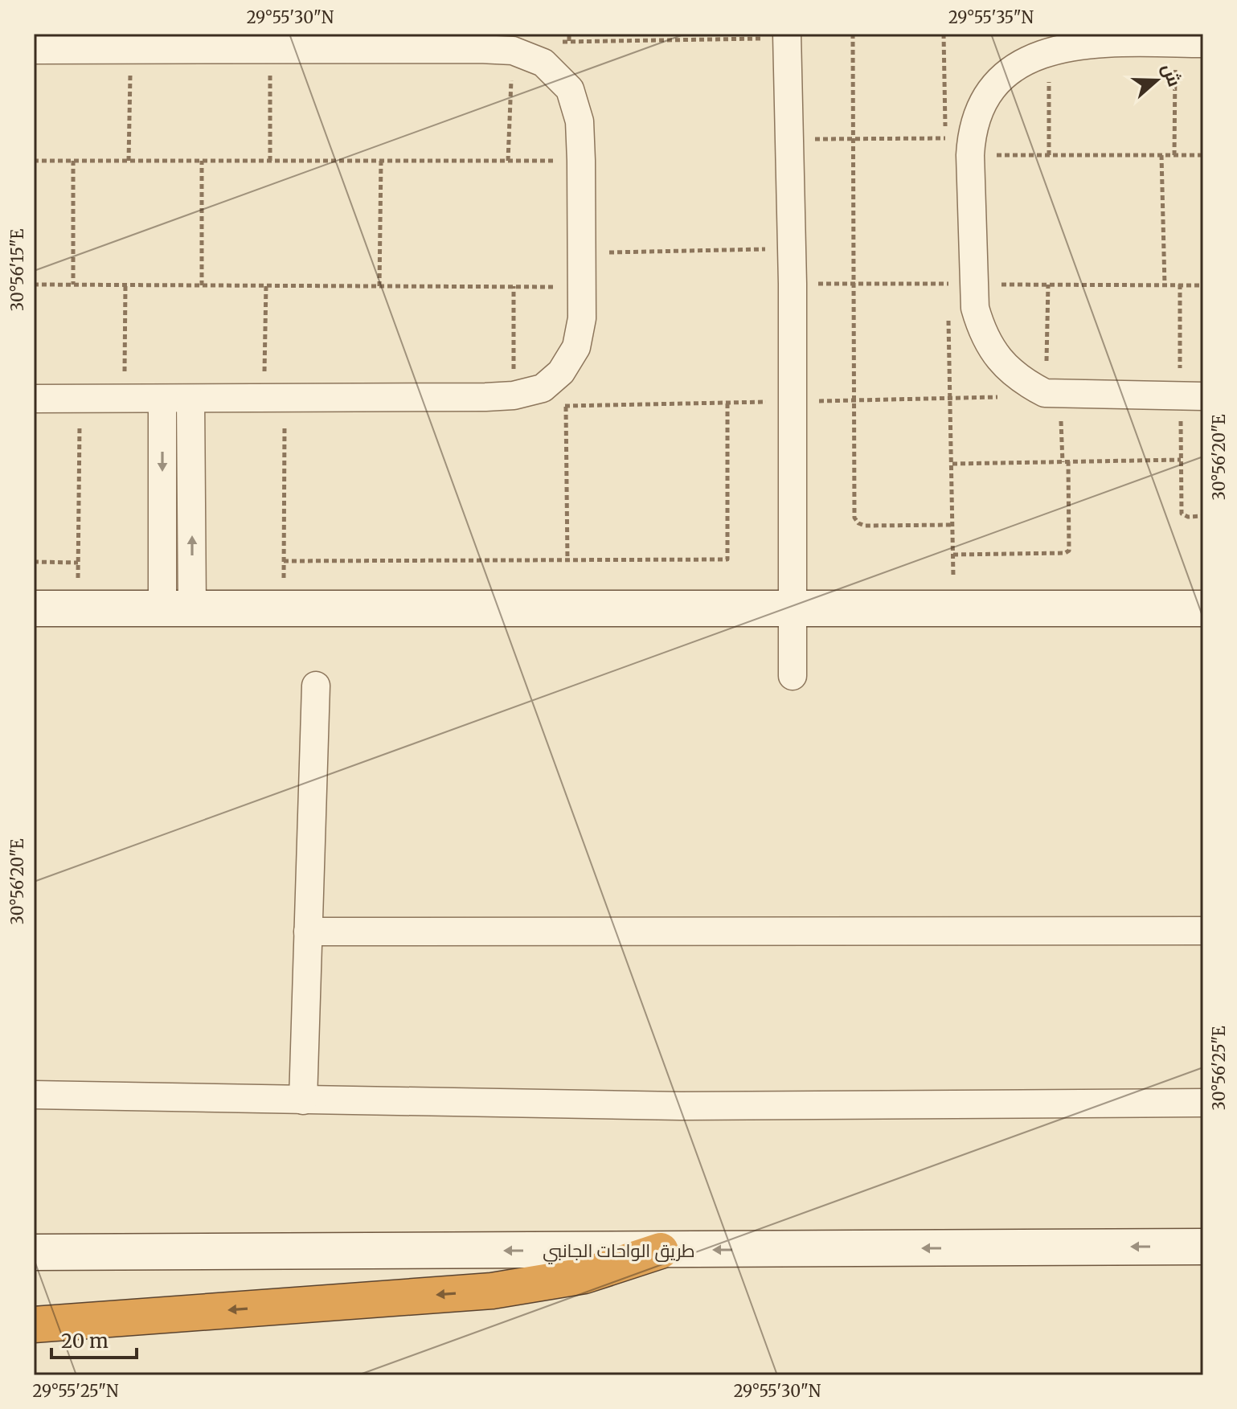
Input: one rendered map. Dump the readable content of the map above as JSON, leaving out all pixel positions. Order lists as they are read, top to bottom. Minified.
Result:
{"streets":{"street":["طريق الواحات الجانبي"]},"scale_bar":"20 m","north":"right","coordinates":["29°55'30\"N","29°55'35\"N","30°56'15\"E","30°56'20\"E","30°56'25\"E","29°55'25\"N"]}
